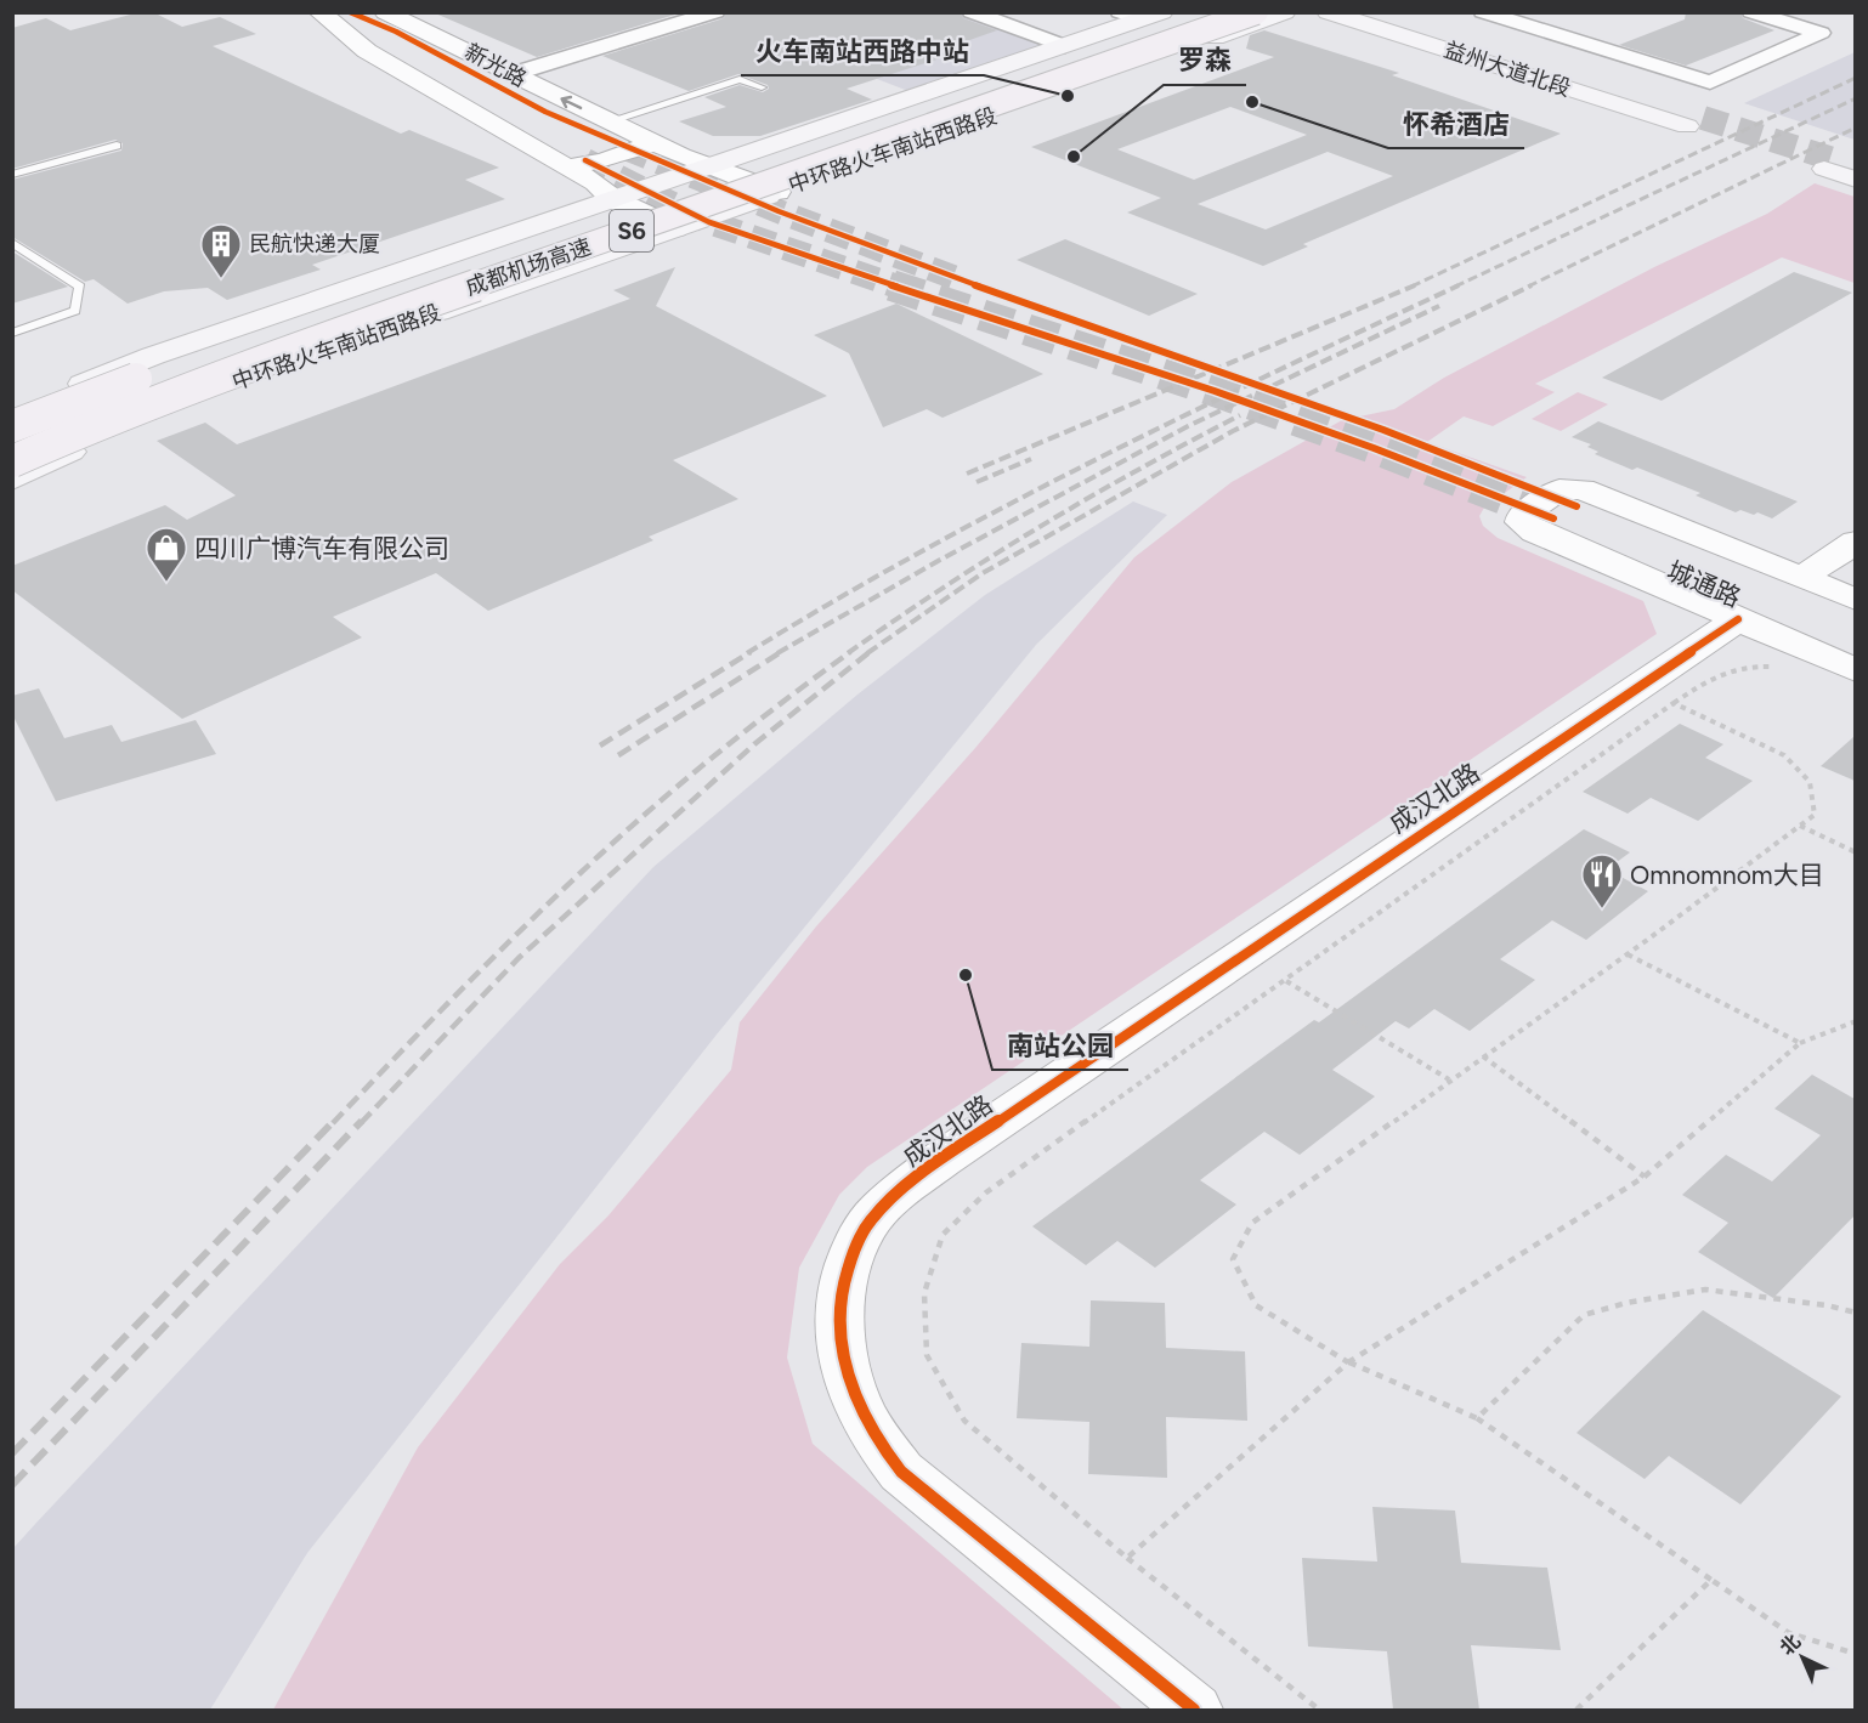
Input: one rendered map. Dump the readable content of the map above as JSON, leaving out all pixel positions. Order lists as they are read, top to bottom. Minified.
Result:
{"streets":{"highway":["S6","成都机场高速"],"main road":["新光路","益州大道北段","中环路火车南站西路段","城通路","成汉北路"]},"places":{"other":["火车南站西路中站","怀希酒店","罗森","南站公园"],"building":["民航快递大厦"],"shop":["四川广博汽车有限公司"],"restaurant":["Omnomnom大目"]},"north":"top left"}
